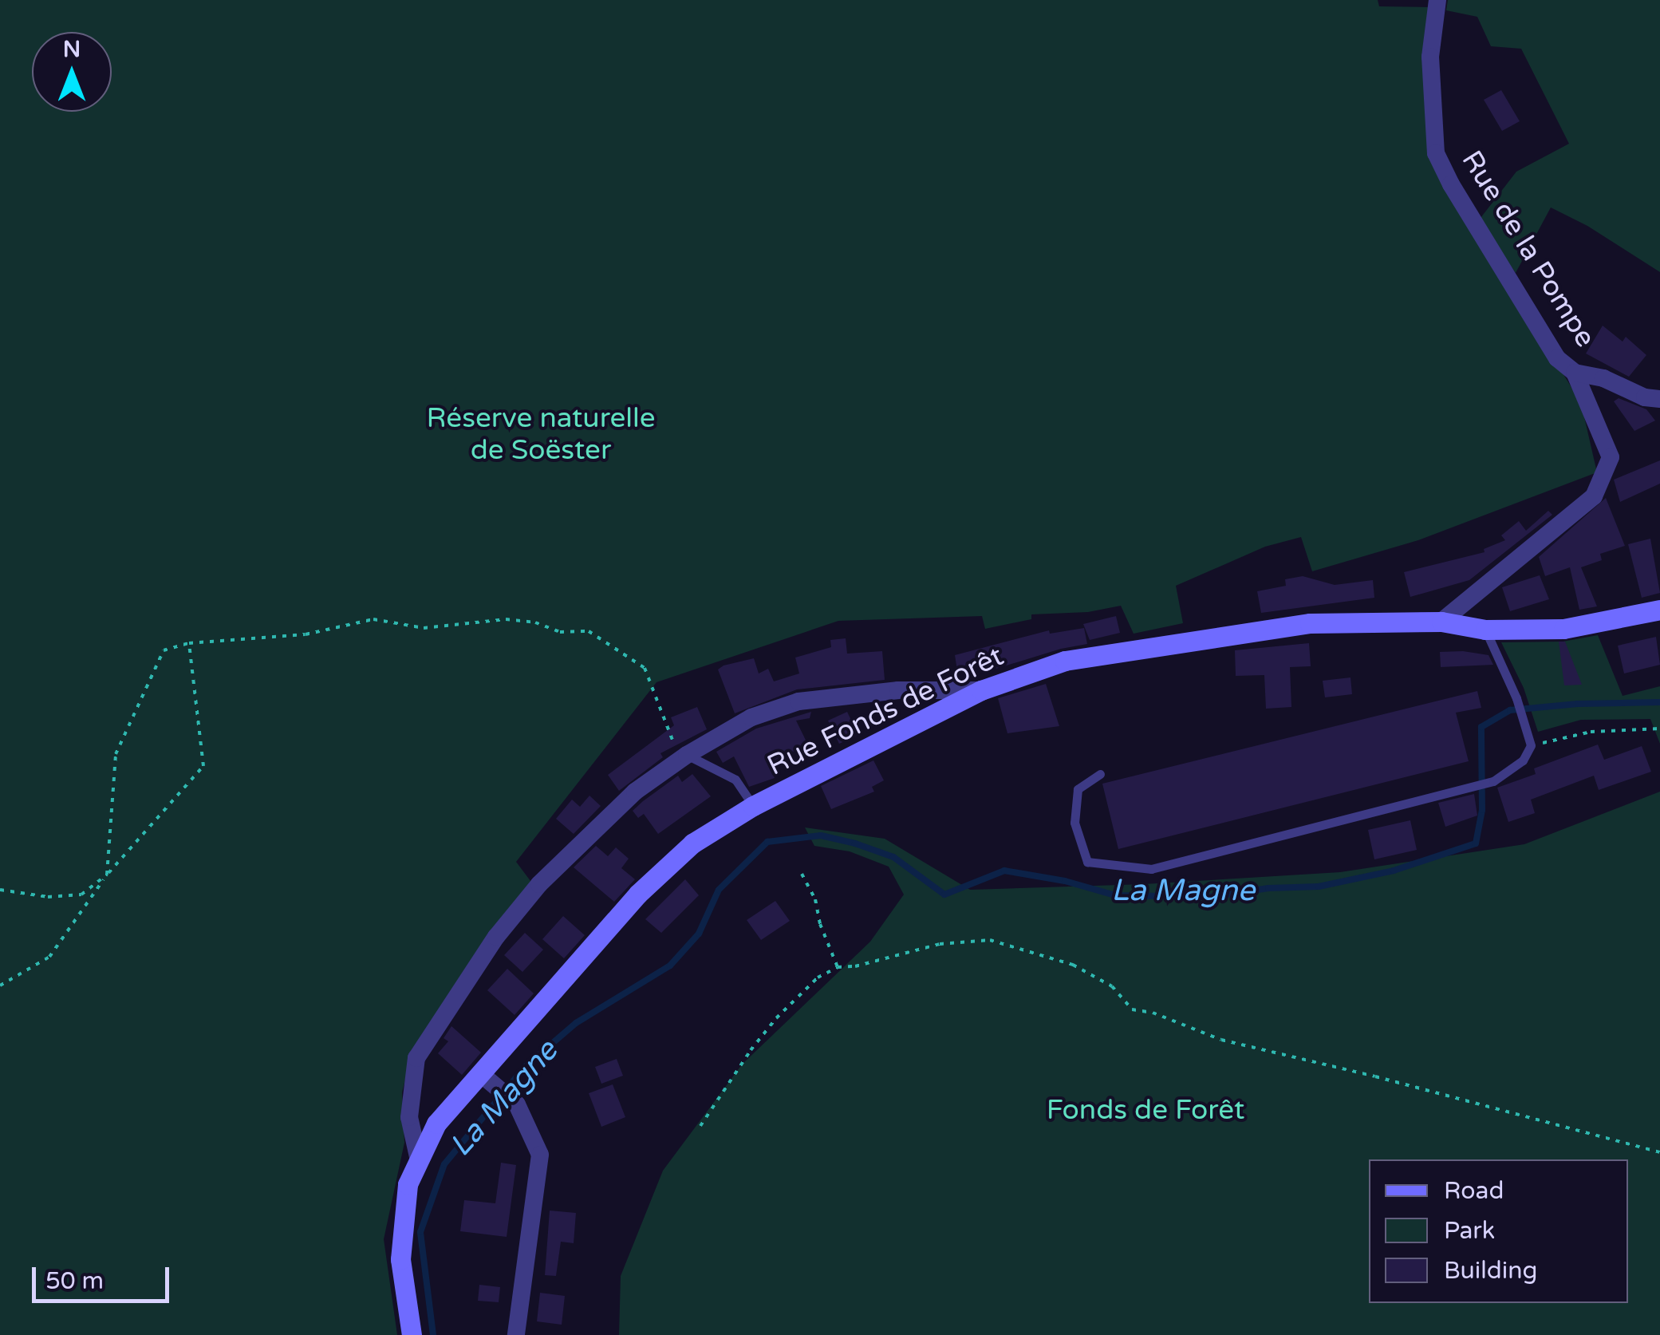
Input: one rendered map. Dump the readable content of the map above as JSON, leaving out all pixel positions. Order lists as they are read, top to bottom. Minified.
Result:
{"streets":{"main road":["Rue Fonds de Forêt"],"street":["Rue de la Pompe"]},"crossings":[["Rue de la Pompe","Rue Fonds de Forêt"]],"water":["La Magne"],"parks":["Réserve naturelle de Soëster","Fonds de Forêt"],"legend":["Road","Park","Building"],"scale_bar":"50 m","north":"top"}
